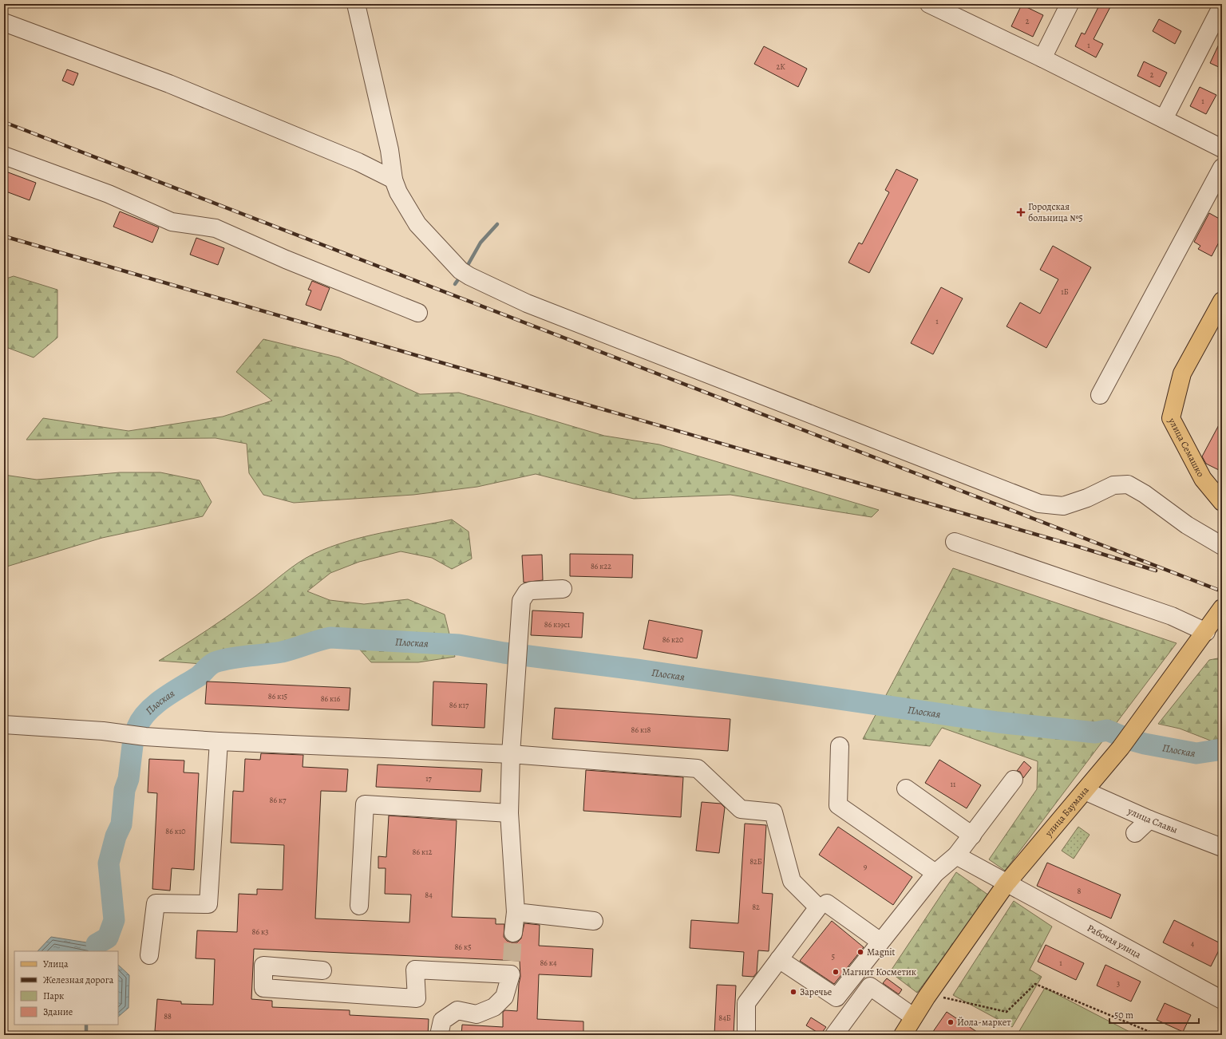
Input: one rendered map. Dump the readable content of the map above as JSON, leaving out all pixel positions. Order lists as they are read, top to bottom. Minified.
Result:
{"streets":{"main road":["улица Семашко","улица Баумана"],"street":["улица Славы","Рабочая улица"]},"crossings":[["улица Баумана","улица Славы"],["улица Баумана","Рабочая улица"]],"water":["Плоская"],"places":{"health":["Городская больница №5"],"other":["Magnit","Магнит Косметик","Заречье","Йола-маркет"]},"house_numbers":["2","1","2К","2","1","1Б","1","86 к22","86 к19с1","86 к20","86 к15","86 к16","86 к17","86 к18","17","11","86 к7","86 к10","86 к12","82Б","9","8","84","82","86 к3","4","86 к5","5","86 к4","1","3","88","84Б"],"legend":["Улица","Железная дорога","Парк","Здание"],"scale_bar":"50 m"}
